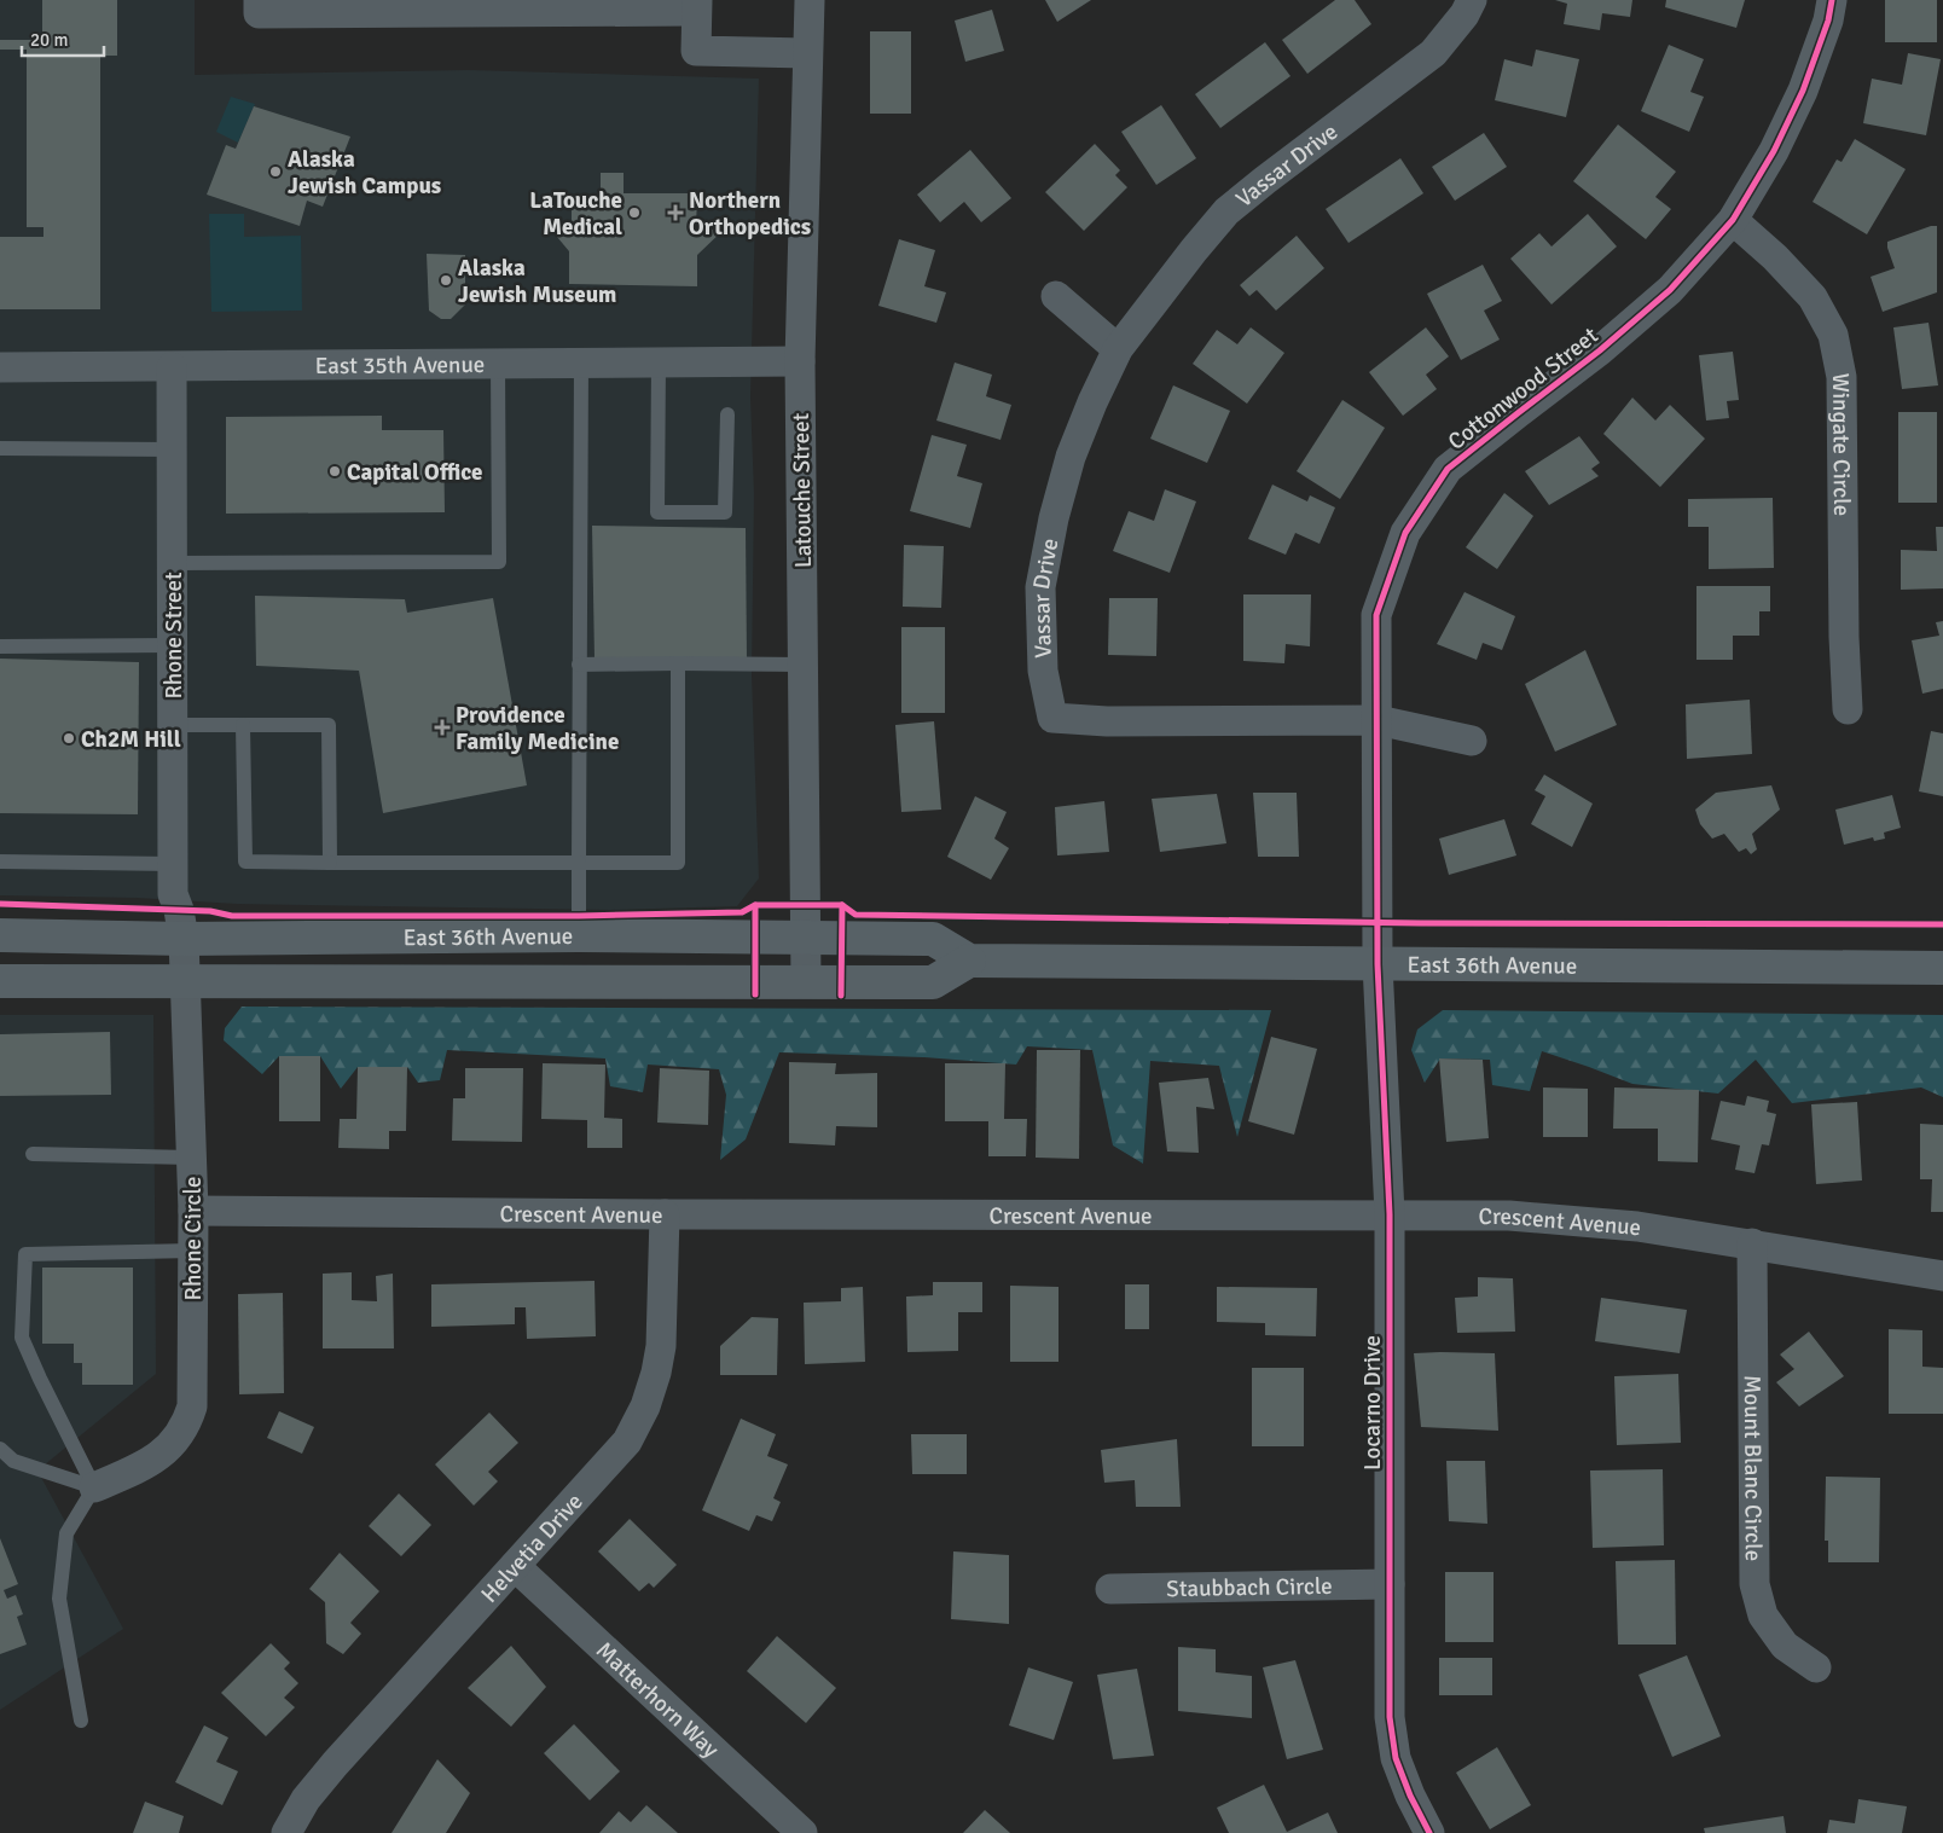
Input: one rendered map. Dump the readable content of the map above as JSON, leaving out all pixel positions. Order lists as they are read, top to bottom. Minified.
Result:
{"streets":{"main road":["East 36th Avenue"],"street":["Vassar Drive","East 35th Avenue","Cottonwood Street","Wingate Circle","Latouche Street","Rhone Street","Crescent Avenue","Rhone Circle","Locarno Drive","Mount Blanc Circle","Helvetia Drive","Staubbach Circle","Matterhorn Way"]},"crossings":[["Vassar Drive","Cottonwood Street"],["East 35th Avenue","Latouche Street"],["East 35th Avenue","Rhone Street"],["Cottonwood Street","Wingate Circle"],["Cottonwood Street","East 36th Avenue"],["Cottonwood Street","Locarno Drive"],["Latouche Street","East 36th Avenue"],["Rhone Street","East 36th Avenue"],["Rhone Street","Rhone Circle"],["East 36th Avenue","Rhone Circle"],["East 36th Avenue","Locarno Drive"],["Crescent Avenue","Rhone Circle"],["Crescent Avenue","Locarno Drive"],["Crescent Avenue","Mount Blanc Circle"],["Crescent Avenue","Helvetia Drive"],["Locarno Drive","Staubbach Circle"],["Helvetia Drive","Matterhorn Way"]],"places":{"other":["Alaska Jewish Campus","LaTouche Medical","Alaska Jewish Museum","Capital Office","Ch2M Hill"],"health":["Northern Orthopedics","Providence Family Medicine"]},"scale_bar":"20 m"}
